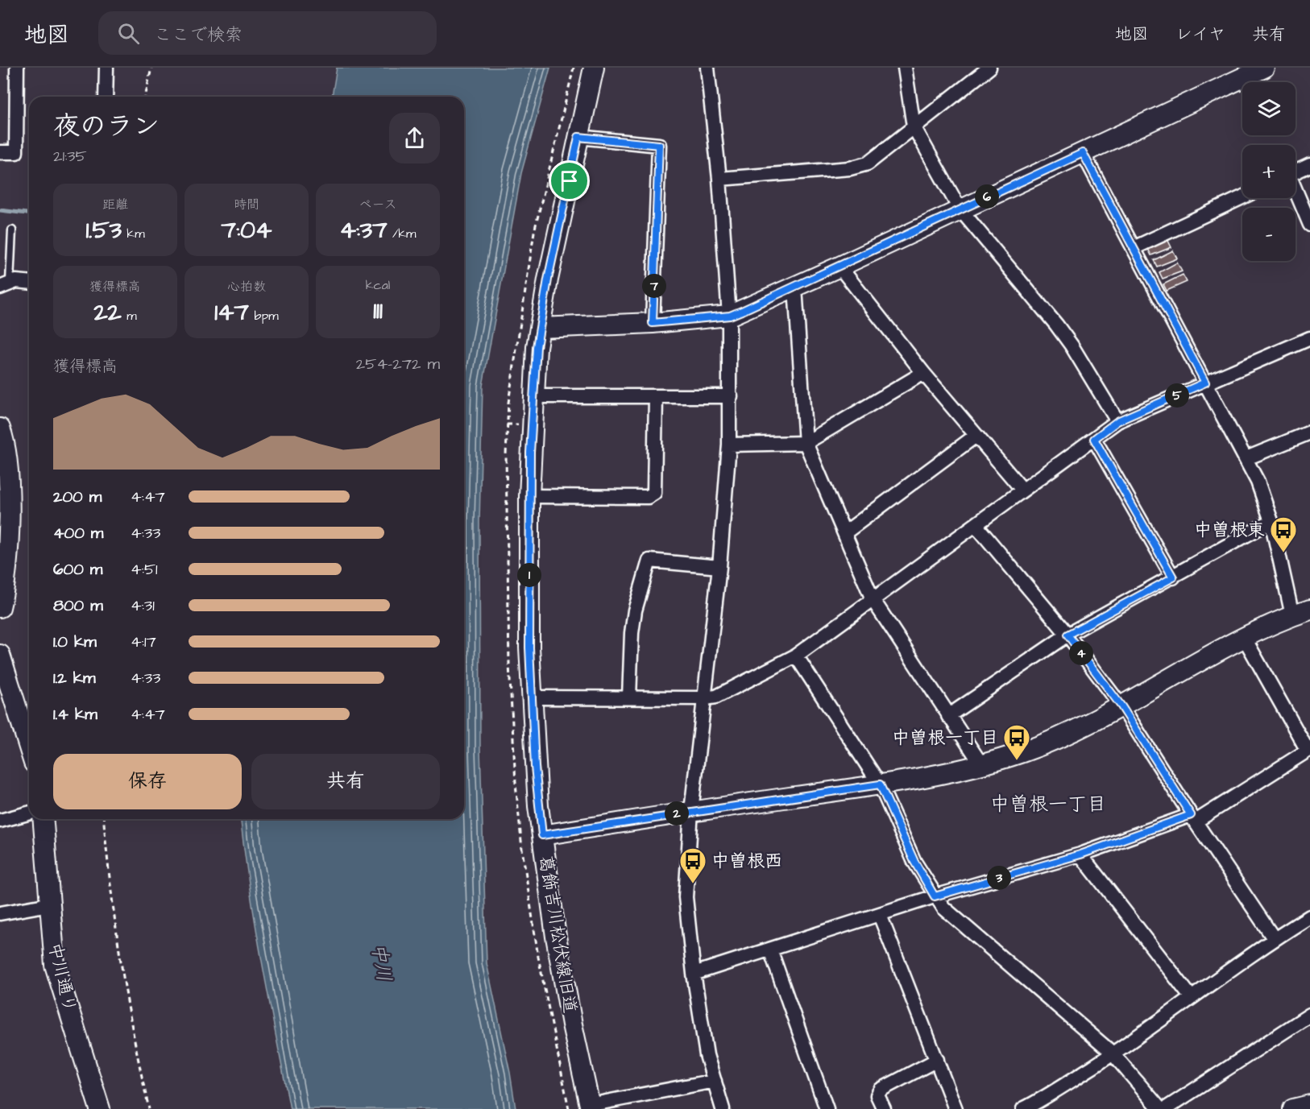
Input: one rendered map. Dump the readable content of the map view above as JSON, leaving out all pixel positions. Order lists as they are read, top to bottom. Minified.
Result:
{"streets":{"street":["葛飾吉川松伏線旧道","中川通り"]},"districts":["中曽根一丁目"],"water":["中川"],"places":{"bus stop":["中曽根東","中曽根一丁目","中曽根西"]},"page":{"header":"地図","search":"ここで検索","nav":["地図","レイヤ","共有"],"map_buttons":["+","−"],"heading":["夜のラン","21:35"],"stats":[["距離","1.53 km"],["時間","7:04"],["ペース","4:37 /km"],["獲得標高","22 m"],["心拍数","147 bpm"],["kcal","111"]],"pins":["6","7","5","1","4","2","3"],"chart":["獲得標高","254–272 m"],"list":[{"name":"200 m","note":"4:47"},{"name":"400 m","note":"4:33"},{"name":"600 m","note":"4:51"},{"name":"800 m","note":"4:31"},{"name":"1.0 km","note":"4:17"},{"name":"1.2 km","note":"4:33"},{"name":"1.4 km","note":"4:47"}],"buttons":["保存","共有"]}}
